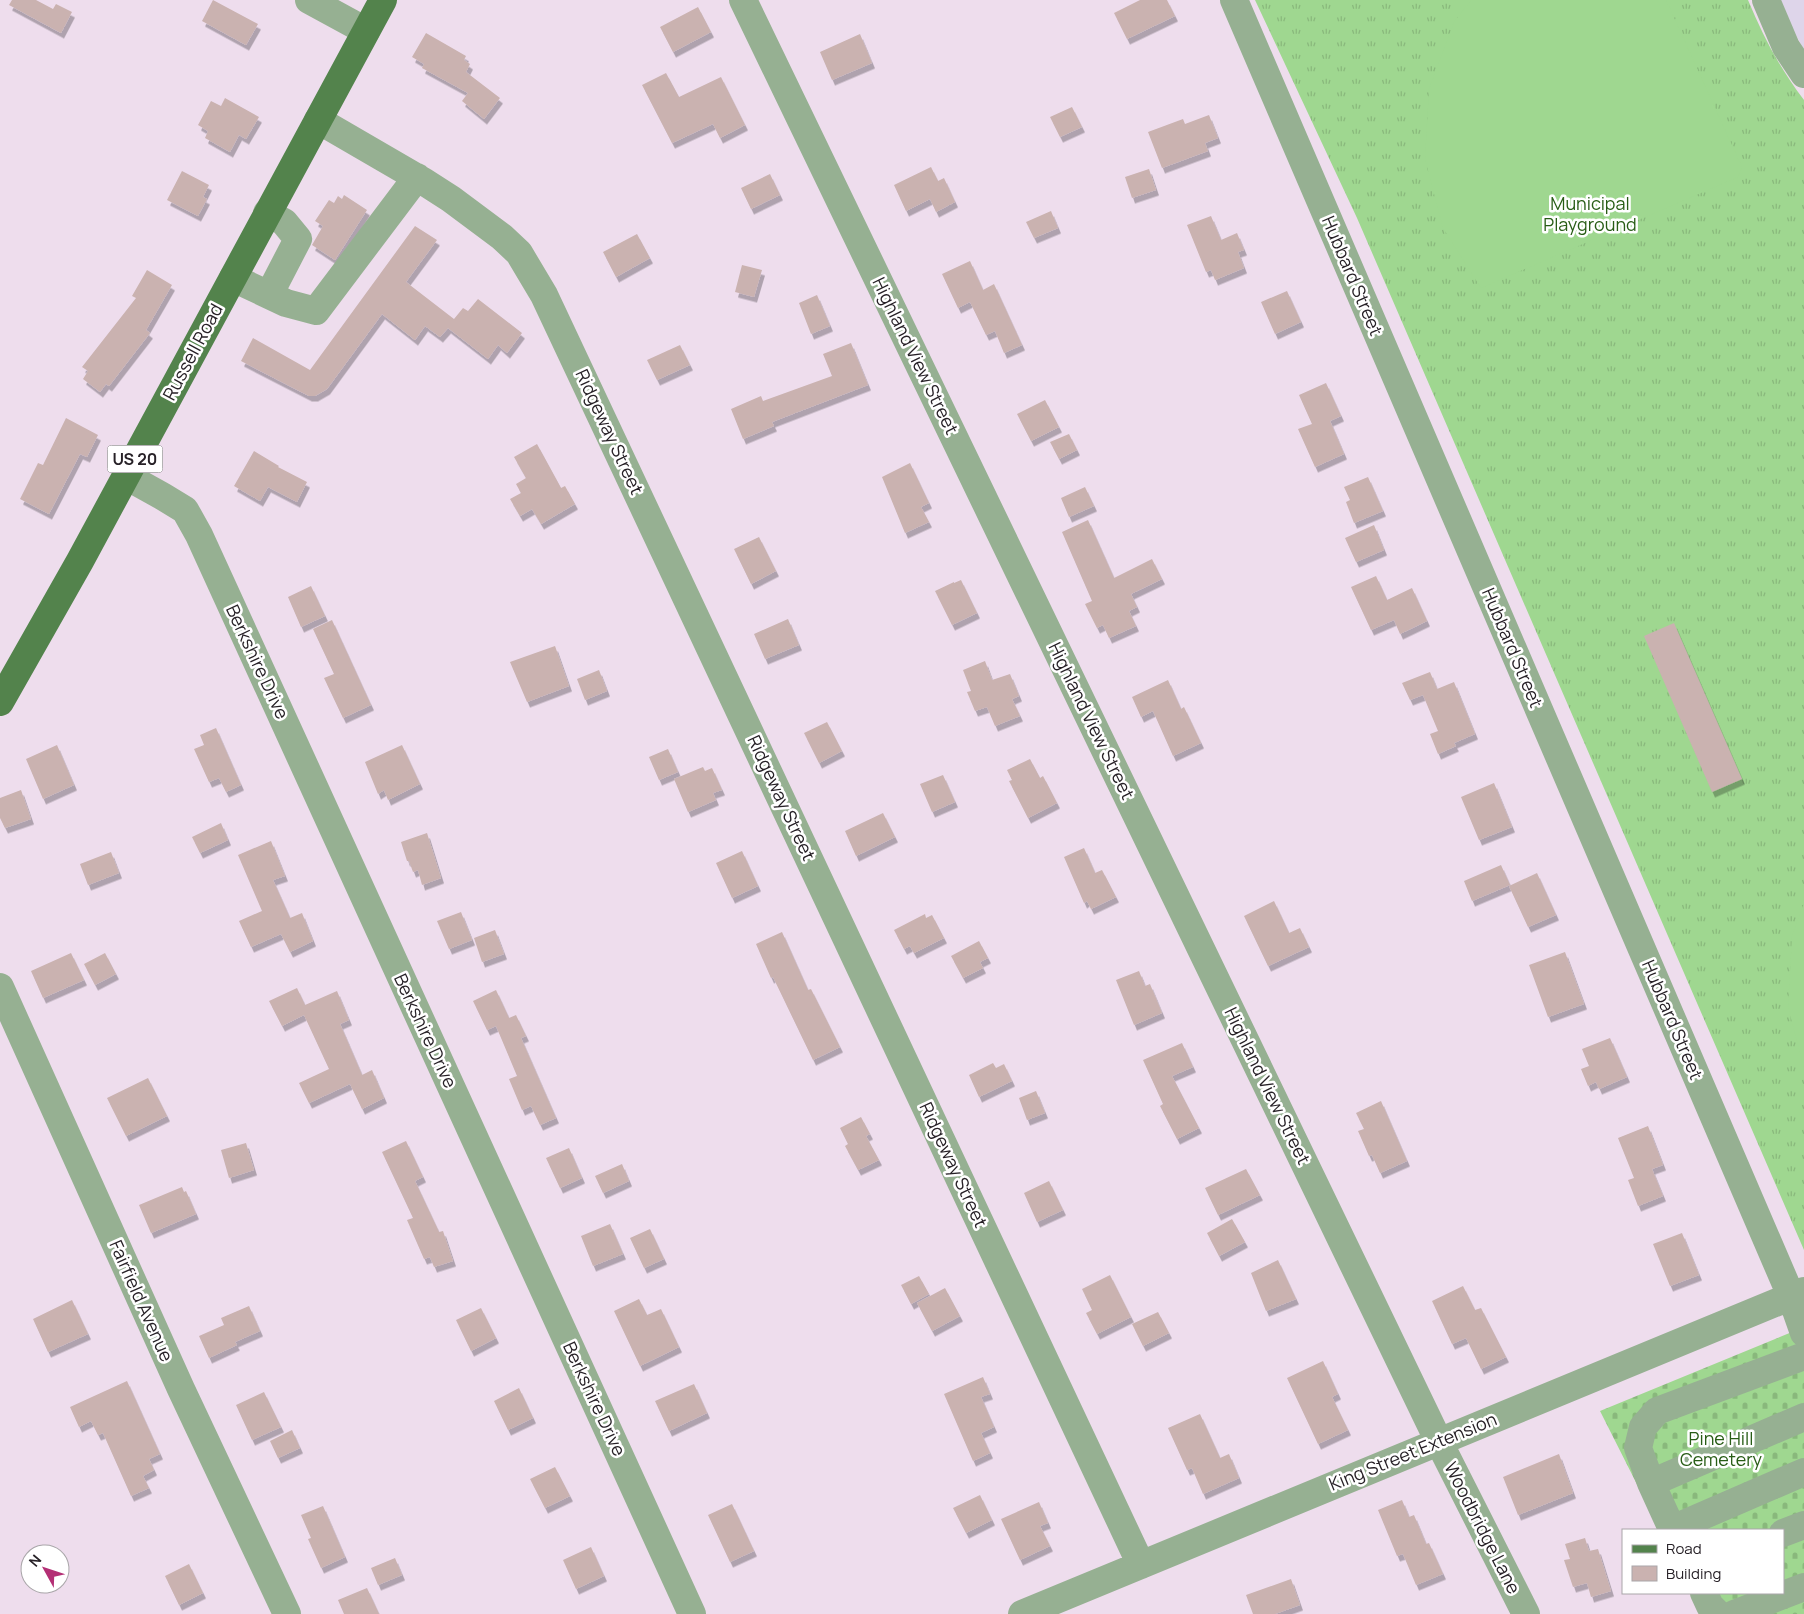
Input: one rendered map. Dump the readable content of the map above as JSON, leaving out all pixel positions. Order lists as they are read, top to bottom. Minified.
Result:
{"streets":{"main road":["Russell Road","US 20"],"street":["Hubbard Street","Highland View Street","Ridgeway Street","Berkshire Drive","Fairfield Avenue","King Street Extension","Woodbridge Lane"]},"crossings":[["Hubbard Street","King Street Extension"],["Russell Road","Ridgeway Street"],["Russell Road","Berkshire Drive"],["Highland View Street","King Street Extension"],["Highland View Street","Woodbridge Lane"],["Ridgeway Street","King Street Extension"],["King Street Extension","Woodbridge Lane"]],"parks":["Municipal Playground","Pine Hill Cemetery"],"legend":["Road","Building"],"north":"top left"}
